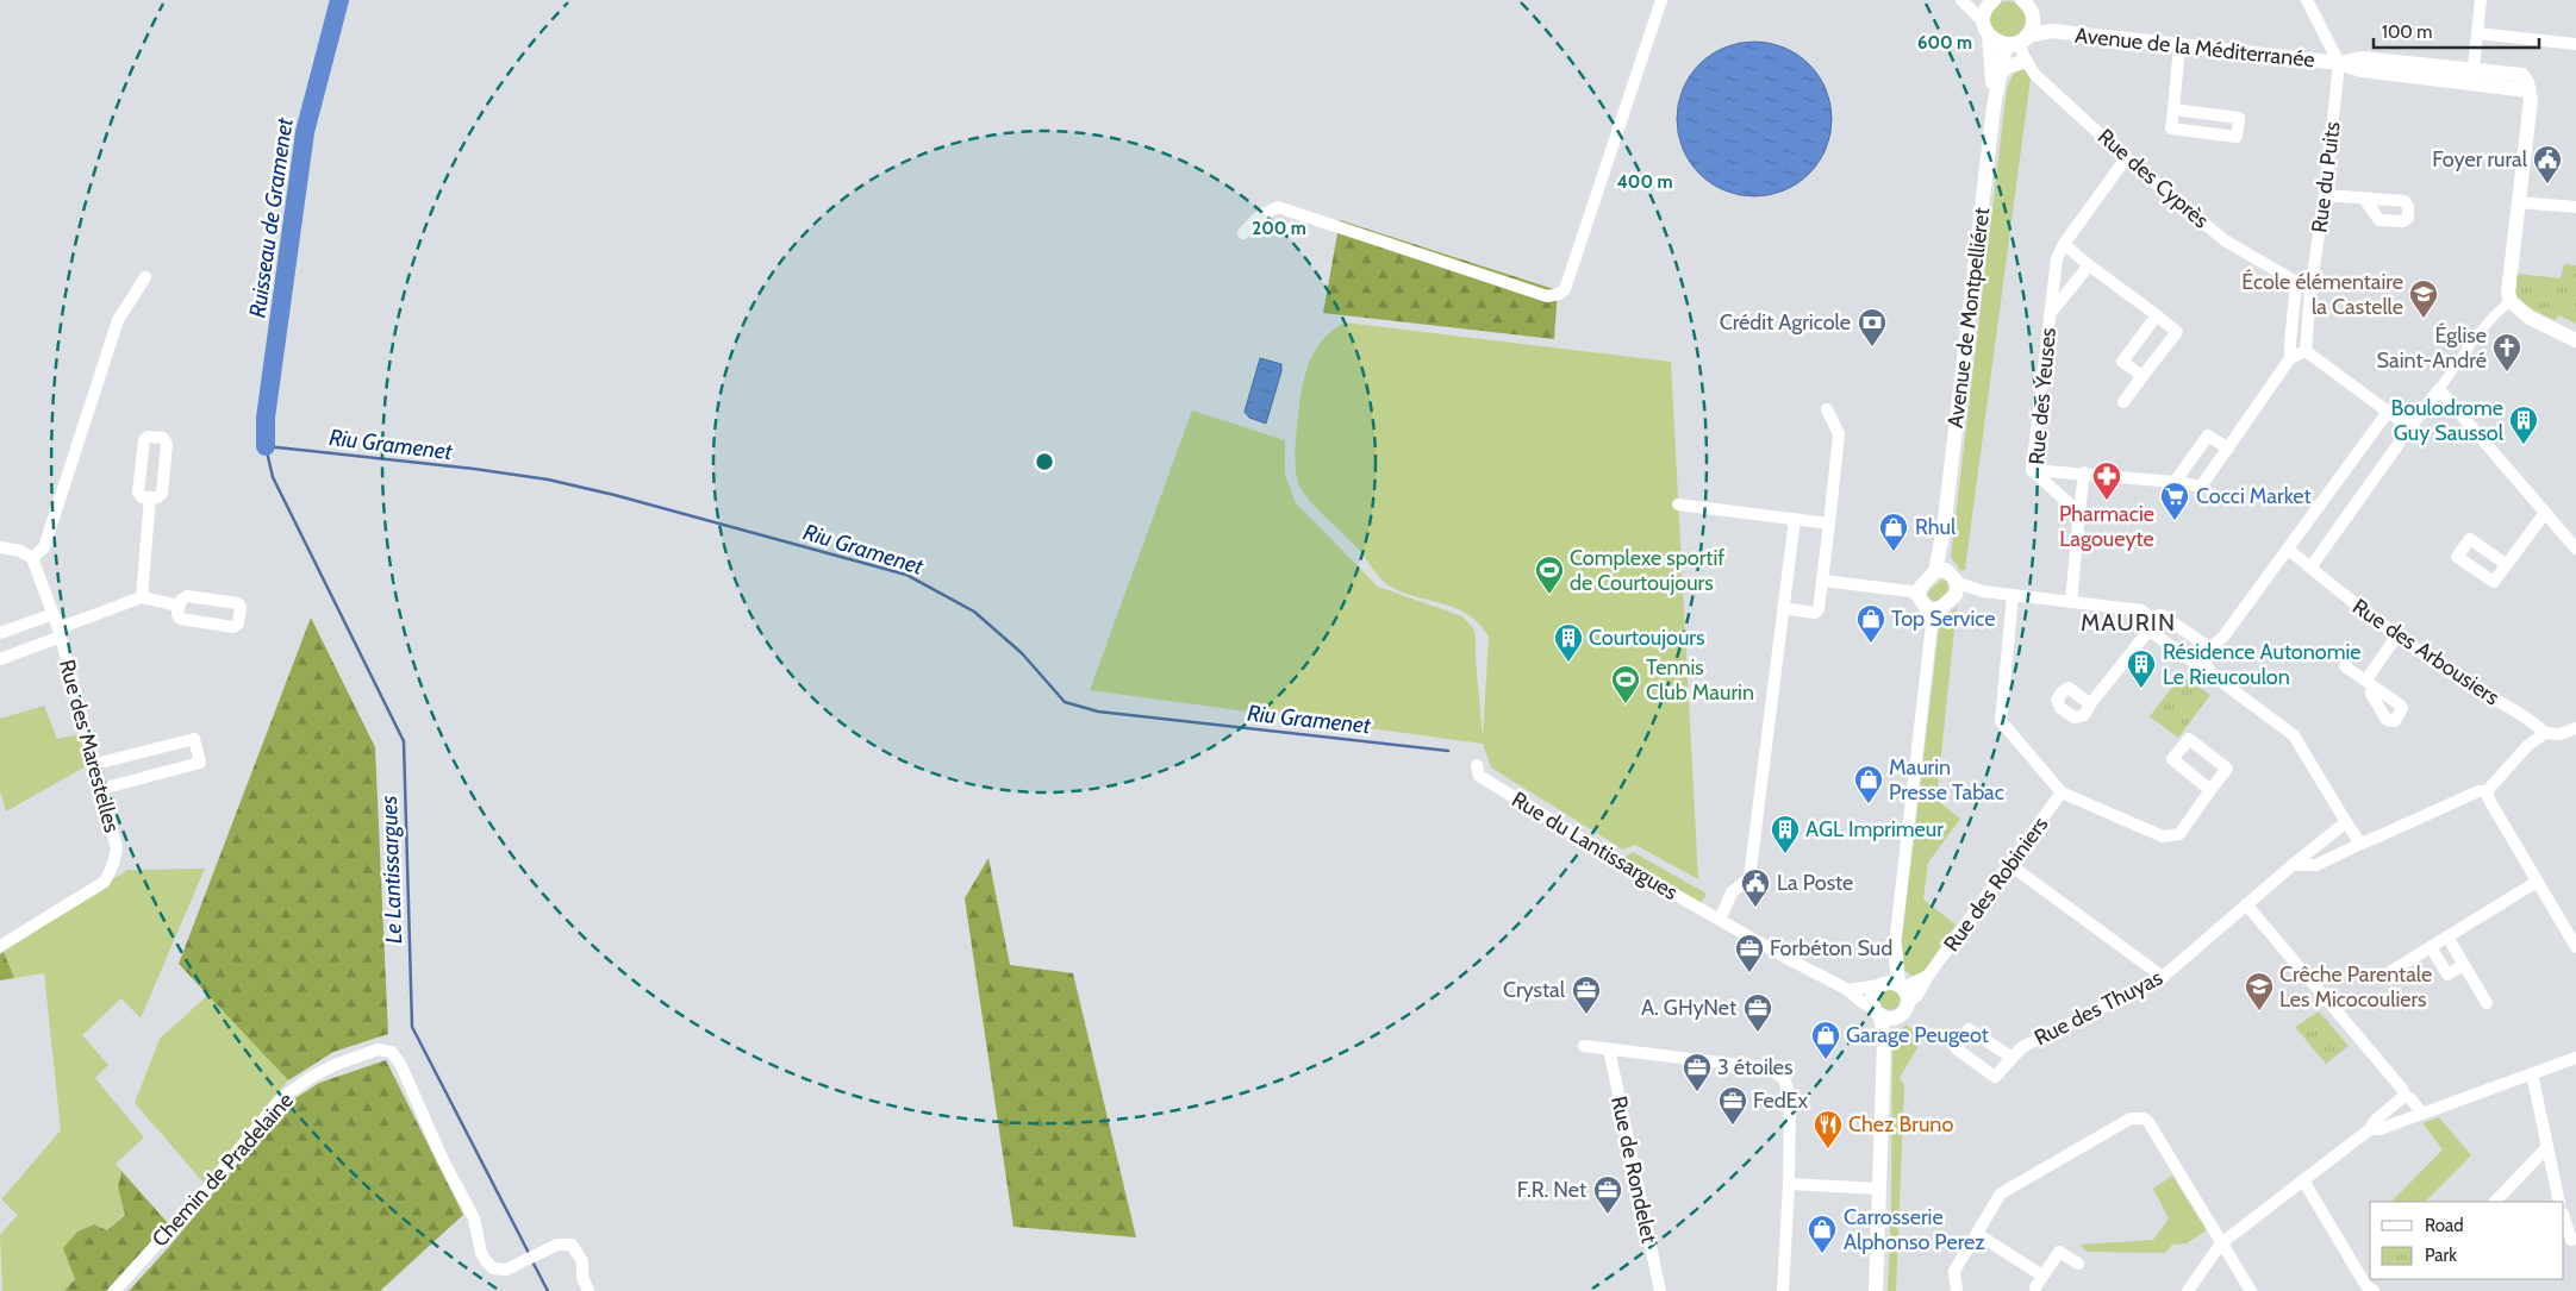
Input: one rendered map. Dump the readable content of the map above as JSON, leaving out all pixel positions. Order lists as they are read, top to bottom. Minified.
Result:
{"streets":{"street":["Avenue de la Méditerranée","Rue du Puits","Rue des Cyprès","Avenue de Montpelliéret","Rue des Yeuses","Rue des Arbousiers","Rue des Marestelles","Rue du Lantissargues","Rue des Robiniers","Rue des Thuyas","Chemin de Pradelaine","Rue de Rondelet"]},"crossings":[["Avenue de la Méditerranée","Rue du Puits"],["Avenue de la Méditerranée","Rue des Cyprès"],["Avenue de la Méditerranée","Avenue de Montpelliéret"],["Rue du Puits","Rue des Cyprès"],["Rue des Cyprès","Avenue de Montpelliéret"],["Rue des Cyprès","Rue des Yeuses"]],"districts":["MAURIN"],"water":["Ruisseau de Gramenet","Riu Gramenet","Le Lantissargues"],"places":{"public building":["Foyer rural","La Poste"],"school or university":["École élémentaire la Castelle","Crêche Parentale Les Micocouliers"],"bank":["Crédit Agricole"],"church":["Église Saint-André"],"building":["Boulodrome Guy Saussol","Courtoujours","Résidence Autonomie Le Rieucoulon","AGL Imprimeur"],"pharmacy":["Pharmacie Lagoueyte"],"supermarket":["Cocci Market"],"shop":["Rhul","Top Service","Maurin Presse Tabac","Garage Peugeot","Carrosserie Alphonso Perez"],"sports":["Complexe sportif de Courtoujours","Tennis Club Maurin"],"office":["Forbéton Sud","Crystal","A. GHyNet","3 étoiles","FedEx","F.R. Net"],"restaurant":["Chez Bruno"]},"legend":["Road","Park"],"scale_bar":"100 m","rings":["600 m","400 m","200 m"]}
